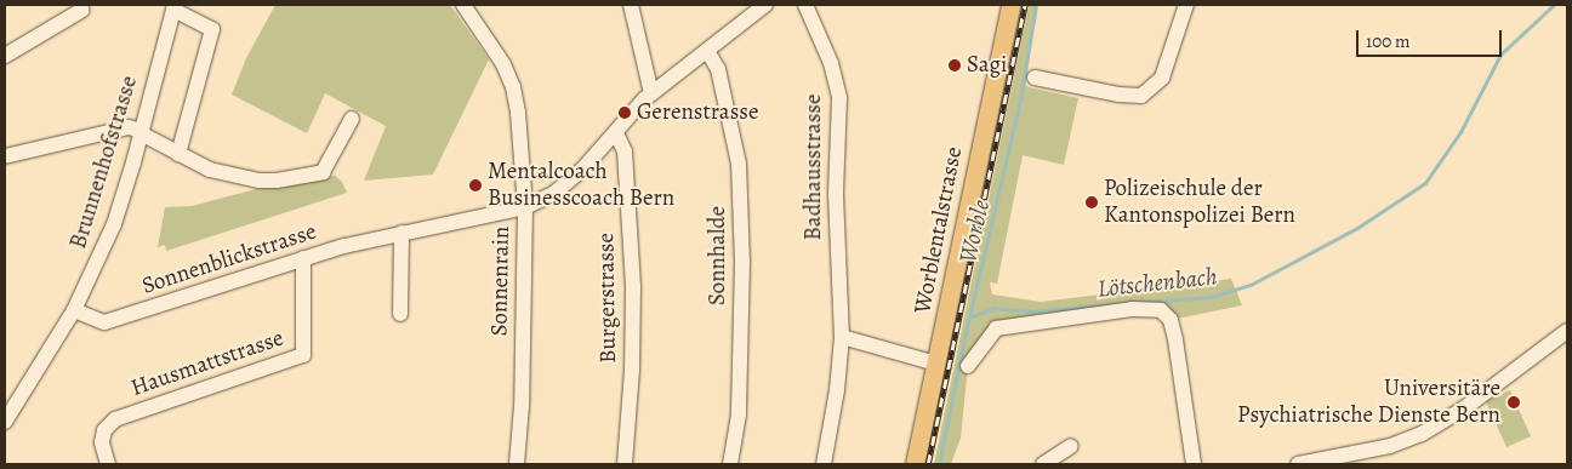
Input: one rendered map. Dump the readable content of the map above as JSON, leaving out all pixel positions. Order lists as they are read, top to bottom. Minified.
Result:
{"streets":{"main road":["Worblentalstrasse"],"street":["Brunnenhofstrasse","Badhausstrasse","Sonnhalde","Sonnenblickstrasse","Sonnenrain","Burgerstrasse","Hausmattstrasse"]},"crossings":[["Brunnenhofstrasse","Sonnenblickstrasse"],["Sonnenblickstrasse","Sonnenrain"],["Sonnenblickstrasse","Hausmattstrasse"]],"water":["Worble","Lötschenbach"],"places":["Sagi","Gerenstrasse","Mentalcoach Businesscoach Bern","Polizeischule der Kantonspolizei Bern","Universitäre Psychiatrische Dienste Bern"],"scale_bar":"100 m"}
